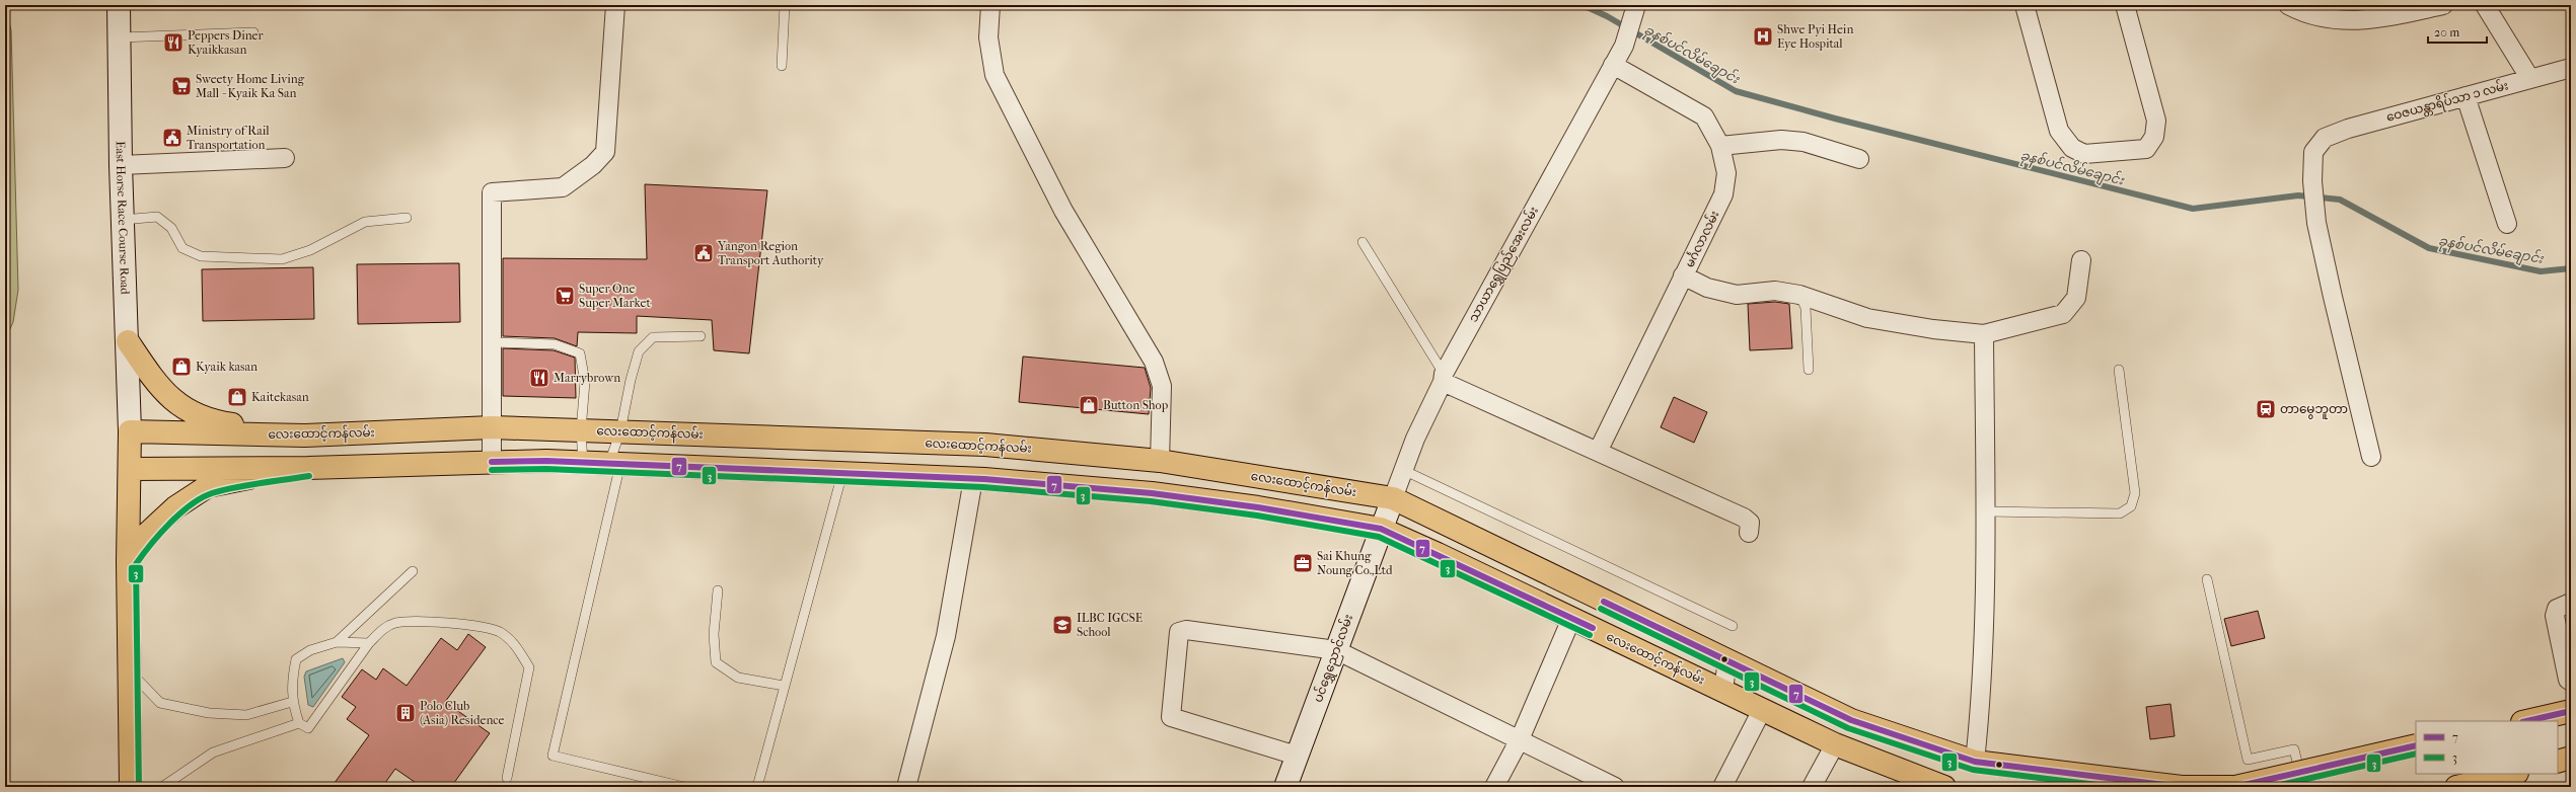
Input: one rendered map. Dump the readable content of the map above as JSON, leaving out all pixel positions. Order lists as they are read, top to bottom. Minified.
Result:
{"streets":{"main road":["East Horse Race Course Road","သာယာရွှေပြည်အေးလမ်း","လေးထောင့်ကန်လမ်း","ပင်ရွှေညောင်လမ်း"],"street":["ဝေဇယန္တာရိပ်သာ ၁ လမ်း","မင်္ဂလာလမ်း"]},"crossings":[["East Horse Race Course Road","လေးထောင့်ကန်လမ်း"],["မင်္ဂလာလမ်း","သာယာရွှေပြည်အေးလမ်း"],["သာယာရွှေပြည်အေးလမ်း","လေးထောင့်ကန်လမ်း"],["သာယာရွှေပြည်အေးလမ်း","ပင်ရွှေညောင်လမ်း"],["လေးထောင့်ကန်လမ်း","ပင်ရွှေညောင်လမ်း"]],"water":["ခုနစ်ပင်လိမ်ချောင်း"],"places":{"hospital":["Shwe Pyi Hein Eye Hospital"],"restaurant":["Peppers Diner Kyaikkasan","Marrybrown"],"supermarket":["Sweety Home Living Mall - Kyaik Ka San","Super One Super Market"],"public building":["Ministry of Rail Transportation","Yangon Region Transport Authority"],"shop":["Kyaik kasan","Kaitekasan","Button Shop"],"station":["တာမွေဘူတာ"],"office":["Sai Khung Noung Co.,Ltd"],"school or university":["ILBC IGCSE School"],"building":["Polo Club (Asia) Residence"]},"lines":["transit line 7","transit line 3"],"legend":["7","3"],"scale_bar":"20 m"}
